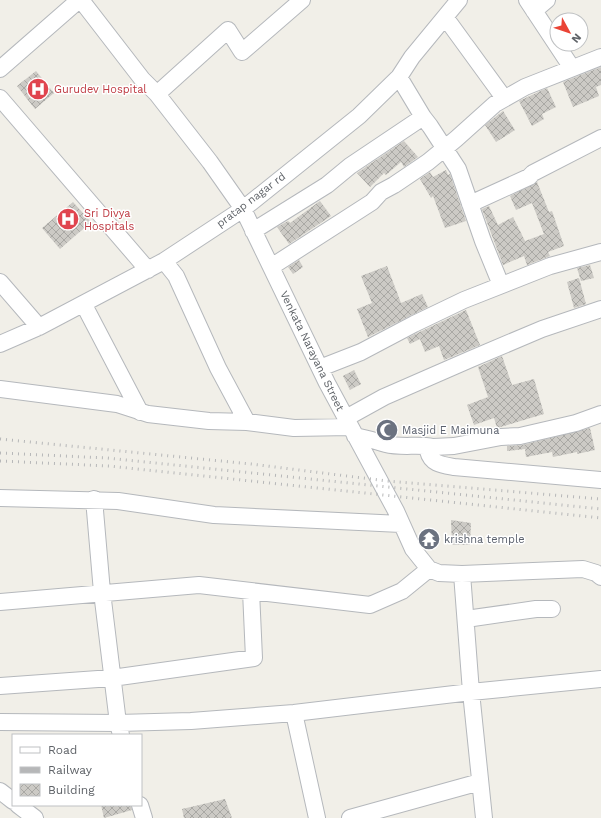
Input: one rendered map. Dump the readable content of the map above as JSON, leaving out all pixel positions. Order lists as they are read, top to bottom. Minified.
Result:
{"streets":{"street":["pratap nagar rd","Venkata Narayana Street"]},"crossings":[["pratap nagar rd","Venkata Narayana Street"]],"places":{"hospital":["Gurudev Hospital","Sri Divya Hospitals"],"mosque":["Masjid E Maimuna"],"temple":["krishna temple"]},"legend":["Road","Railway","Building"],"north":"bottom right"}
